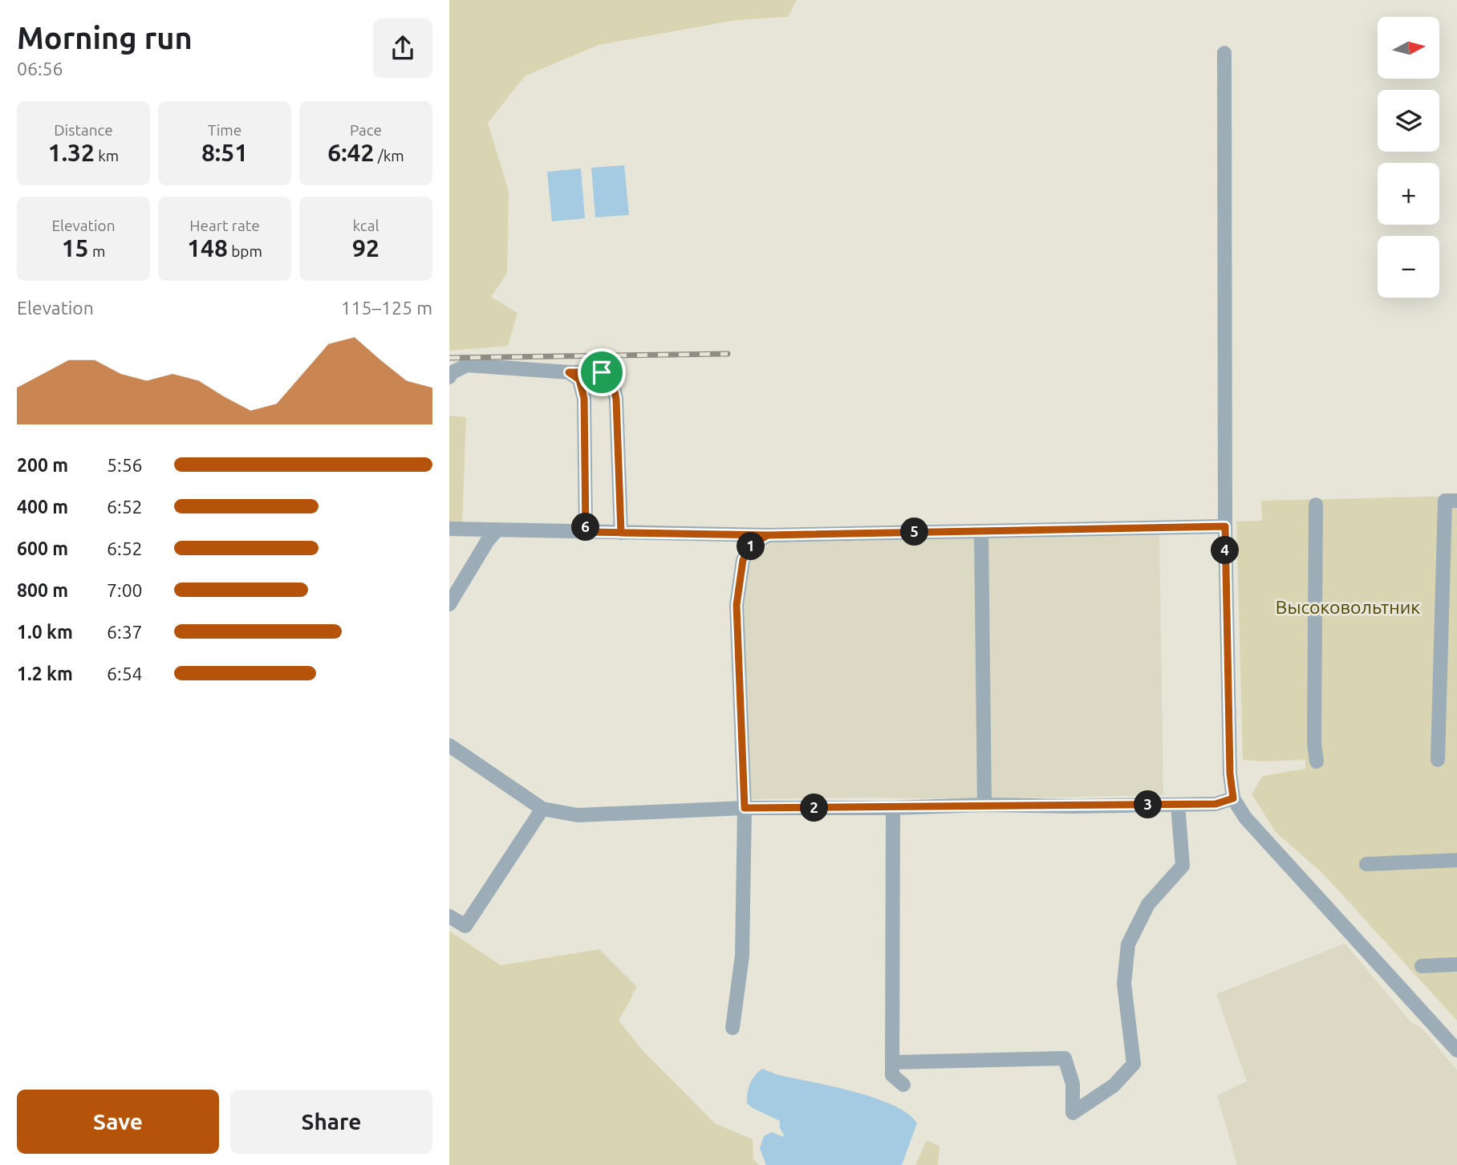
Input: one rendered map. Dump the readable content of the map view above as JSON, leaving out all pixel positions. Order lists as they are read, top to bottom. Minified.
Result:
{"parks":["Высоковольтник"],"north":"right","page":{"heading":["Morning run","06:56"],"map_buttons":["+","−"],"stats":[["Distance","1.32 km"],["Time","8:51"],["Pace","6:42 /km"],["Elevation","15 m"],["Heart rate","148 bpm"],["kcal","92"]],"chart":["Elevation","115–125 m"],"list":[{"name":"200 m","note":"5:56"},{"name":"400 m","note":"6:52"},{"name":"600 m","note":"6:52"},{"name":"800 m","note":"7:00"},{"name":"1.0 km","note":"6:37"},{"name":"1.2 km","note":"6:54"}],"pins":["6","5","1","4","3","2"],"buttons":["Save","Share"]}}
